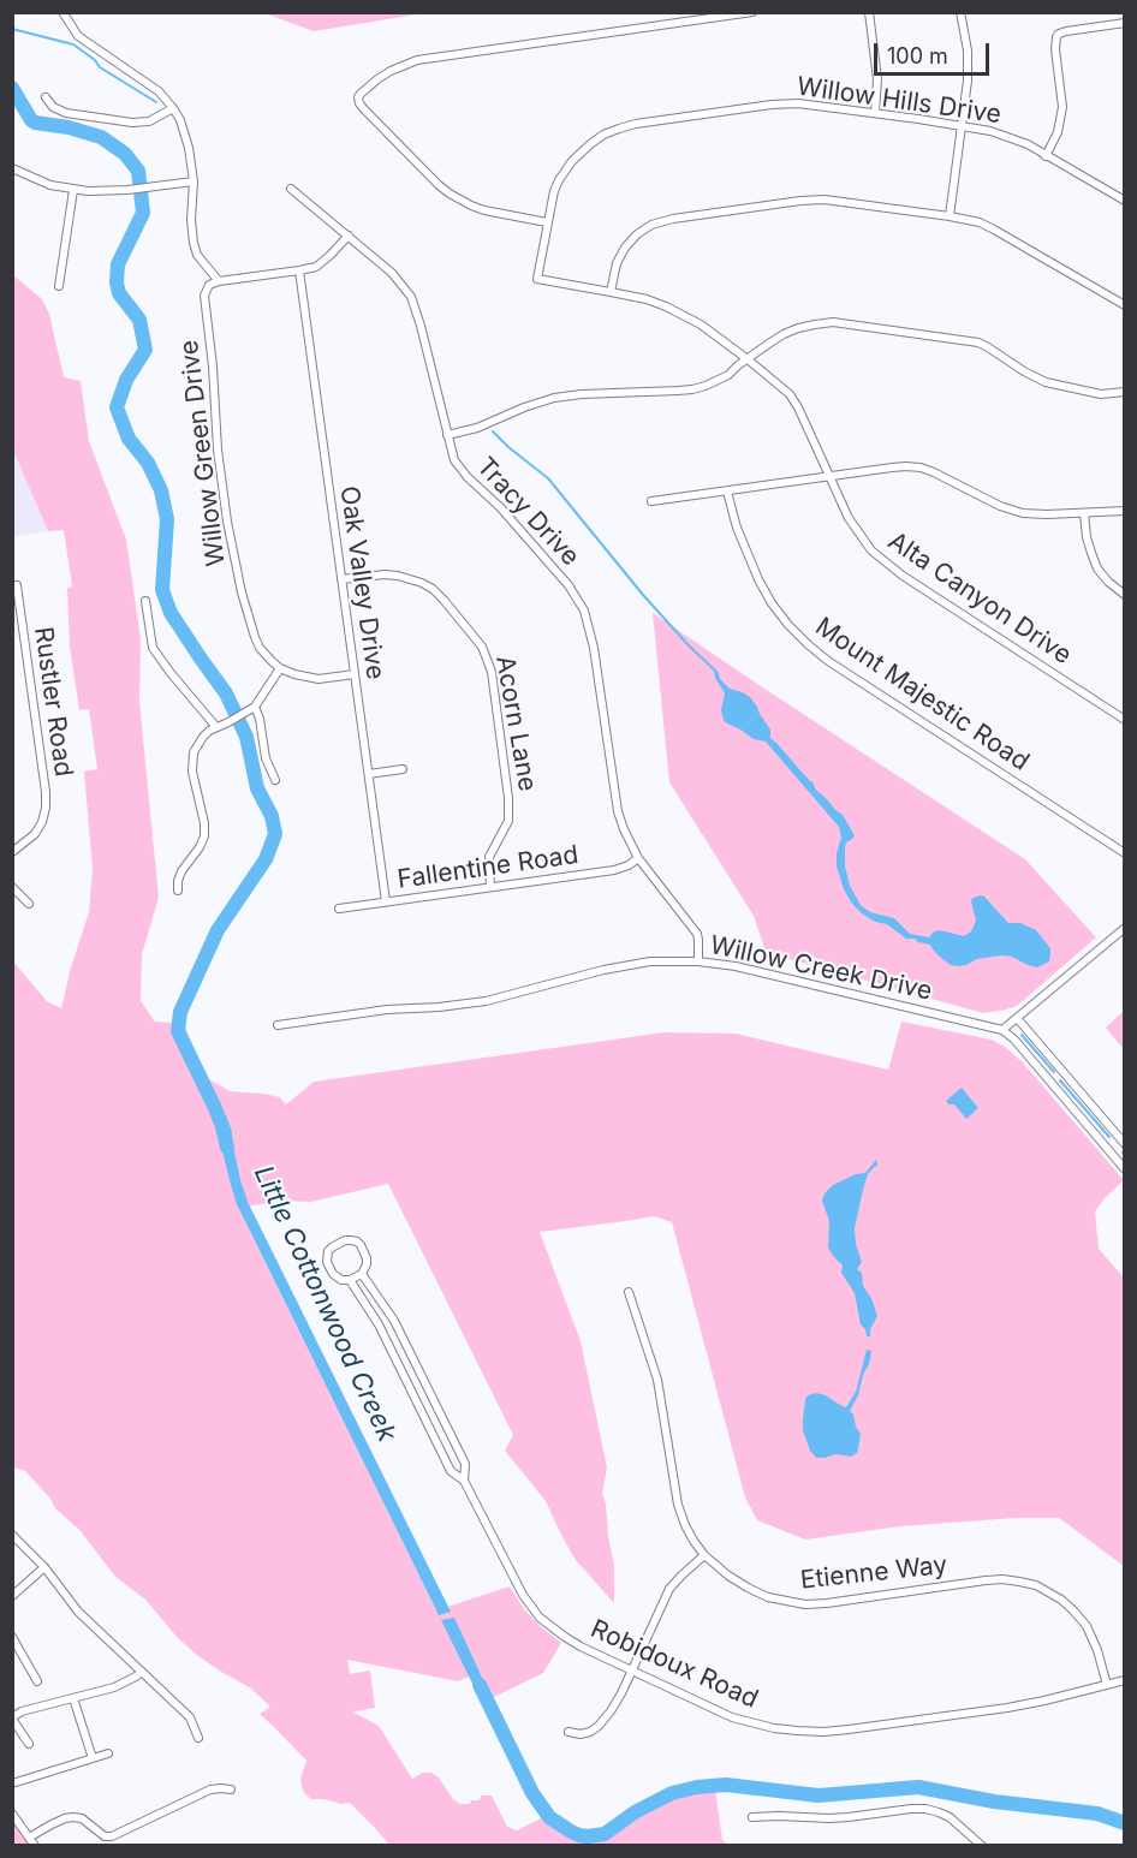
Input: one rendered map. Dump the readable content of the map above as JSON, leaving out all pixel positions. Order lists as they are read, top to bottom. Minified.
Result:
{"streets":{"street":["Willow Hills Drive","Willow Green Drive","Tracy Drive","Oak Valley Drive","Alta Canyon Drive","Mount Majestic Road","Rustler Road","Acorn Lane","Fallentine Road","Willow Creek Drive","Etienne Way","Robidoux Road"]},"crossings":[["Willow Hills Drive","Alta Canyon Drive"],["Tracy Drive","Fallentine Road"],["Tracy Drive","Willow Creek Drive"],["Oak Valley Drive","Acorn Lane"],["Oak Valley Drive","Fallentine Road"],["Acorn Lane","Fallentine Road"],["Etienne Way","Robidoux Road"]],"water":["Little Cottonwood Creek"],"scale_bar":"100 m"}
